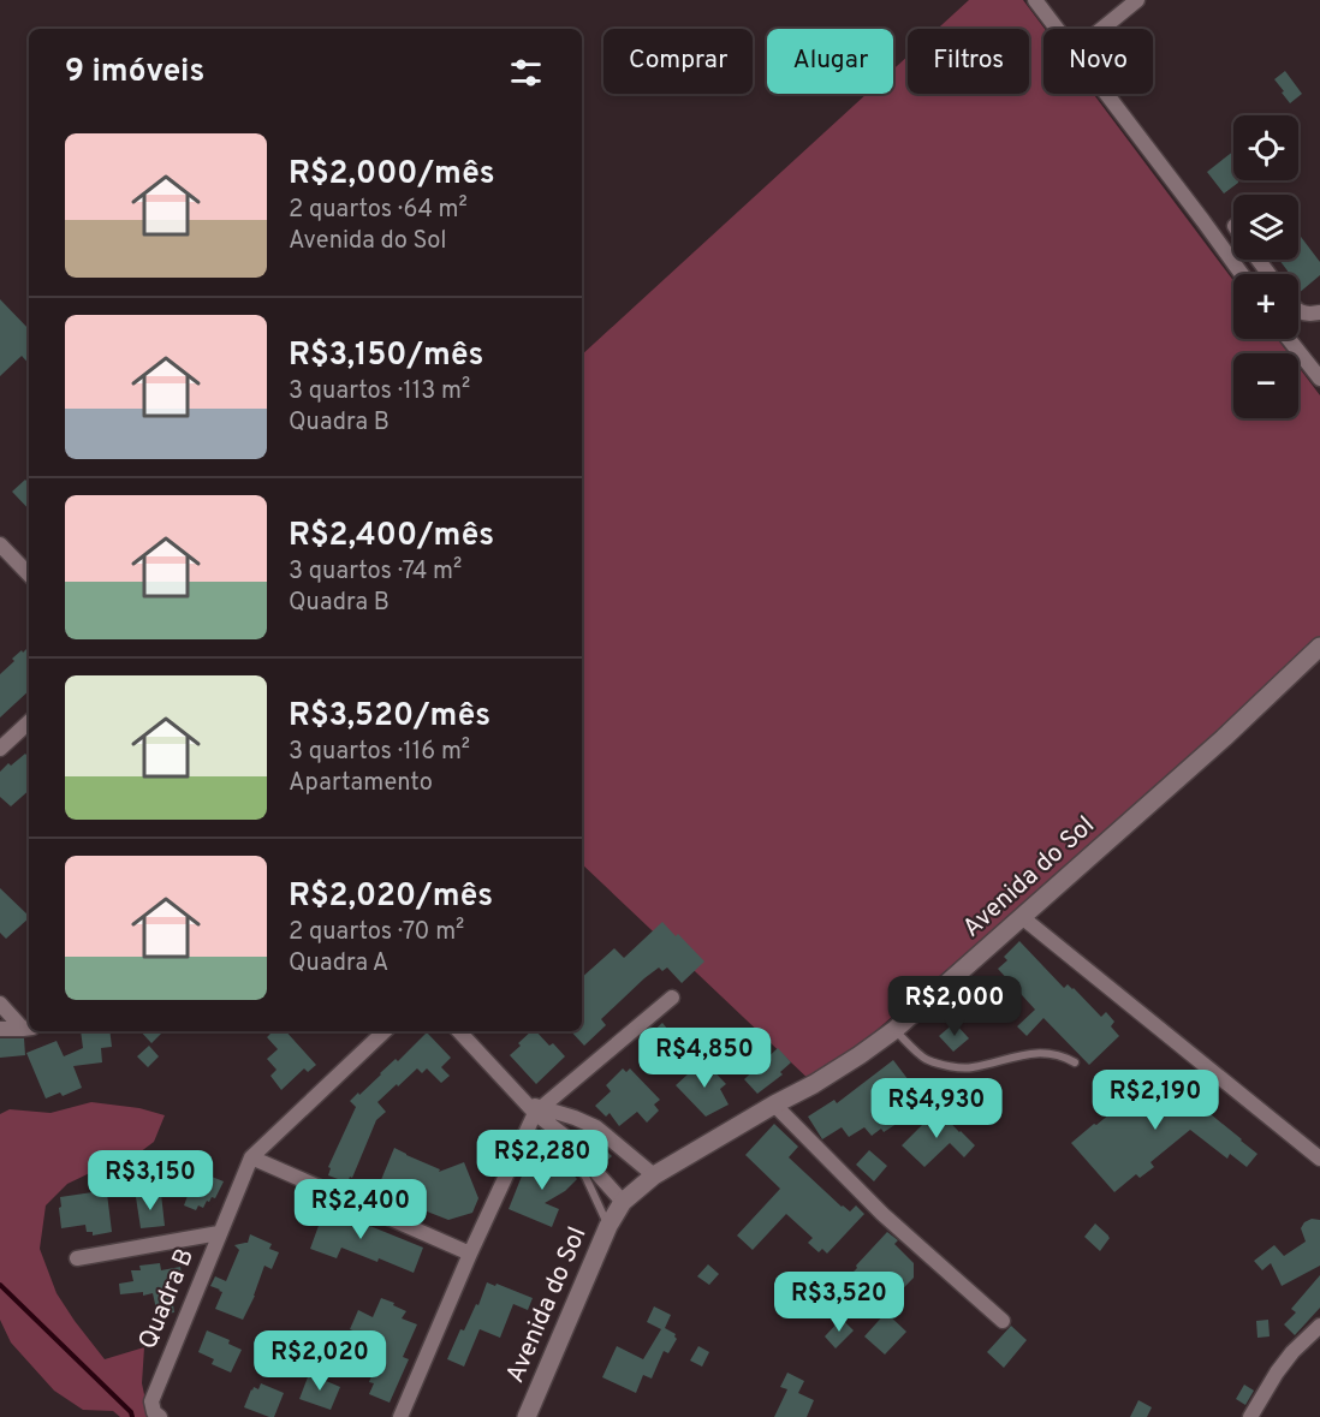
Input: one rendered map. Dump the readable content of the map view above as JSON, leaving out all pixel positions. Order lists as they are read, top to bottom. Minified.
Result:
{"streets":{"street":["Avenida do Sol","Quadra B"]},"page":{"chip":["Comprar","Alugar","Filtros","Novo"],"heading":"9 imóveis","map_buttons":["+","−"],"list":[{"name":"R$2,000/mês","note":"2 quartos · 64 m² · Avenida do Sol"},{"name":"R$3,150/mês","note":"3 quartos · 113 m² · Quadra B"},{"name":"R$2,400/mês","note":"3 quartos · 74 m² · Quadra B"},{"name":"R$3,520/mês","note":"3 quartos · 116 m² · Apartamento"},{"name":"R$2,020/mês","note":"2 quartos · 70 m² · Quadra A"}],"price":["R$2,000","R$4,850","R$2,190","R$4,930","R$2,280","R$3,150","R$2,400","R$3,520","R$2,020"]}}
